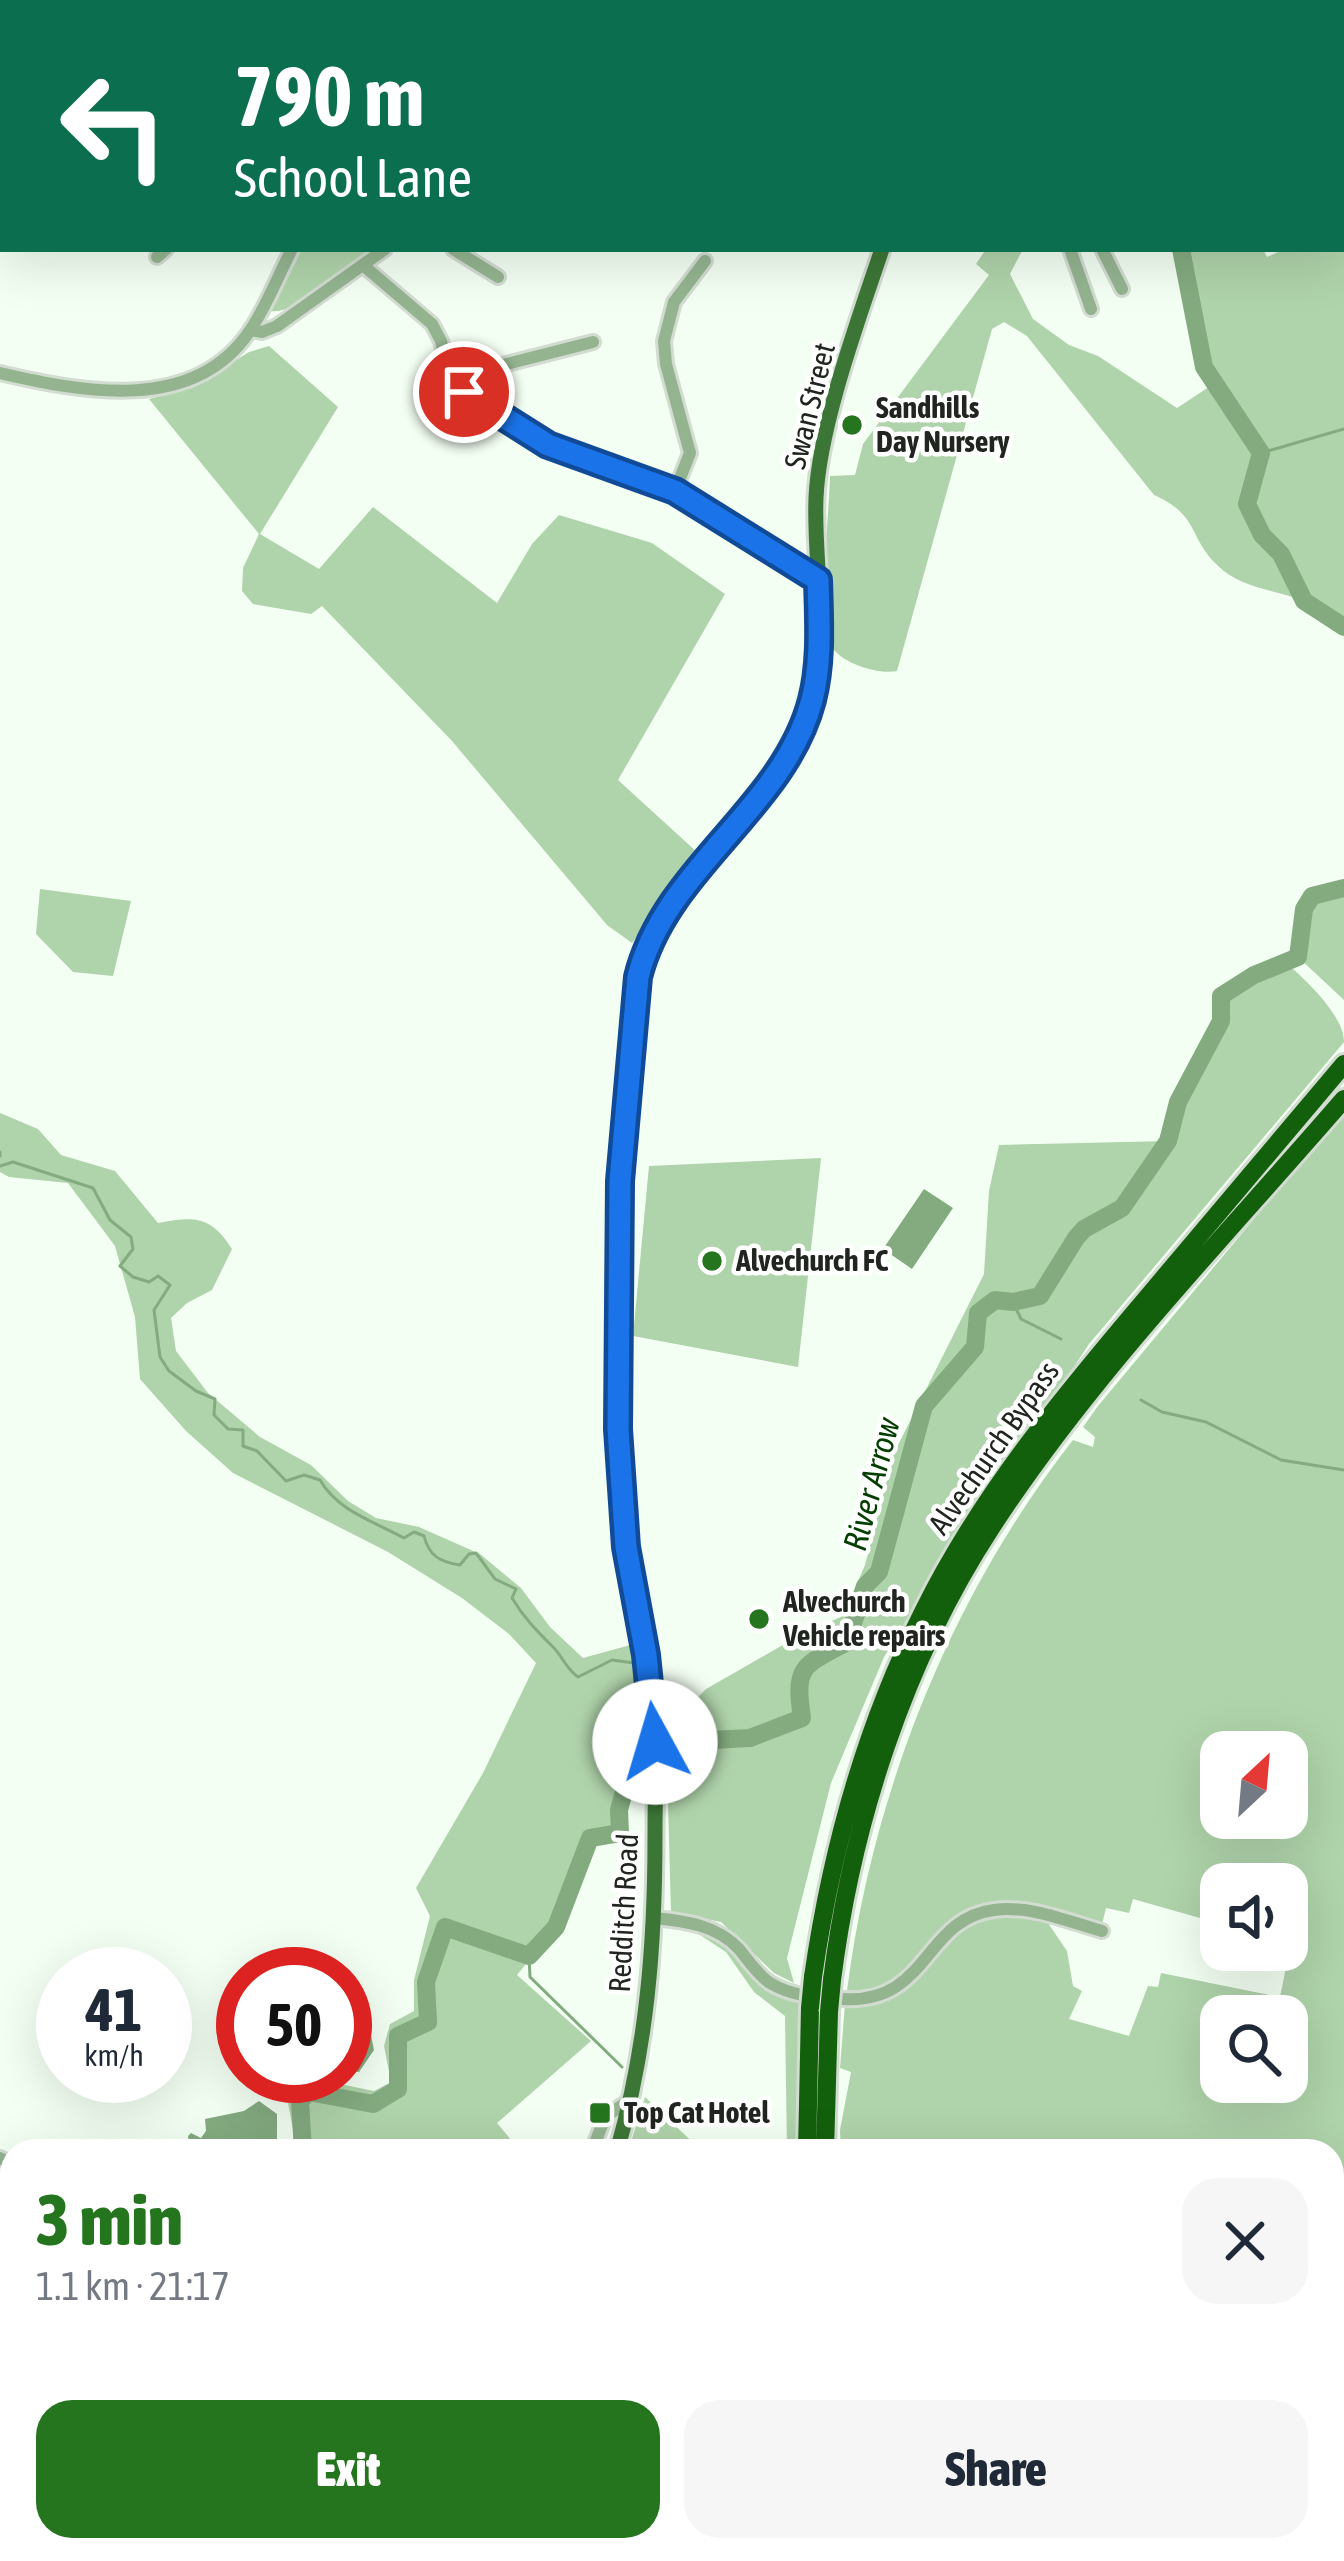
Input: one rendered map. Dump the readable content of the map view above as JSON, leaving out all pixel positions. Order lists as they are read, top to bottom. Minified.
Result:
{"streets":{"highway":["Alvechurch Bypass"],"main road":["Swan Street","Redditch Road"]},"crossings":[["Swan Street","Redditch Road"]],"water":["River Arrow"],"places":{"other":["Sandhills Day Nursery","Alvechurch FC","Alvechurch Vehicle repairs"],"transit":["Top Cat Hotel"]},"north":"top right","page":{"turn":["790 m","School Lane"],"speed":"41 km/h","limit":"50","heading":["3 min","1.1 km · 21:17"],"buttons":["Exit","Share"]}}
